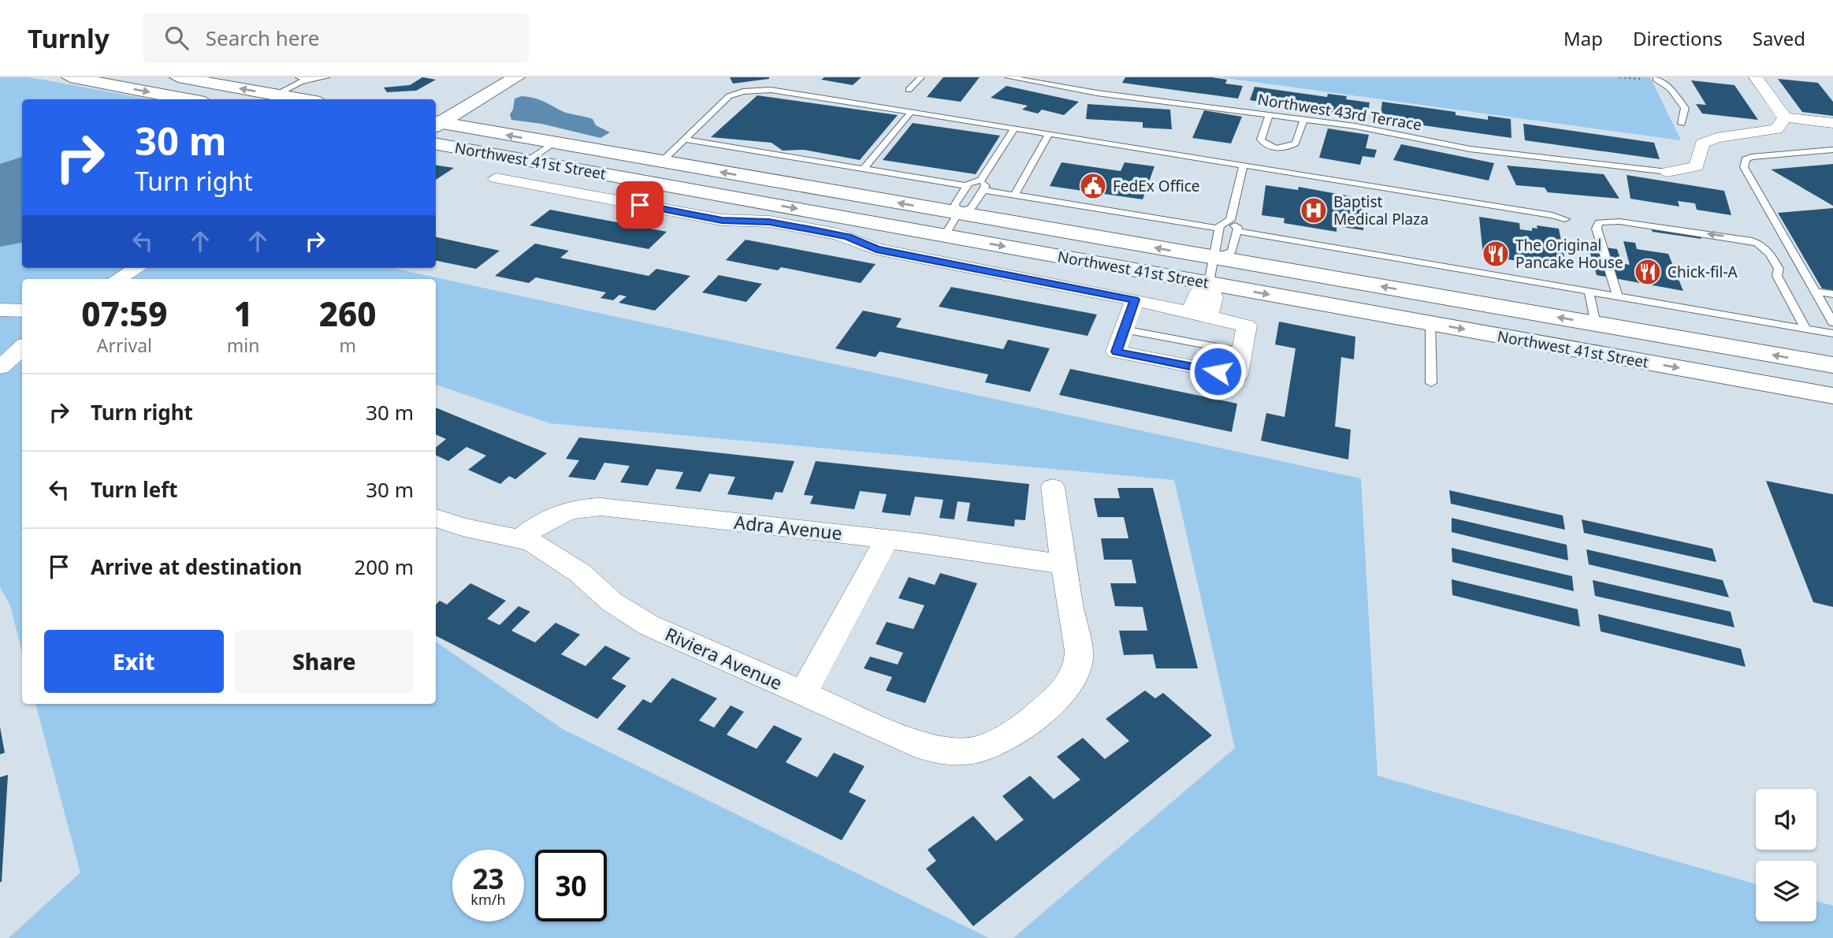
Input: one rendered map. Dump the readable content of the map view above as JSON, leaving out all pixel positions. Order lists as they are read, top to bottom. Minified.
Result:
{"streets":{"main road":["Northwest 41st Street"],"street":["Adra Avenue","Riviera Avenue"],"lane":["Northwest 43rd Terrace"]},"crossings":[["Adra Avenue","Riviera Avenue"]],"places":{"public building":["FedEx Office"],"hospital":["Baptist Medical Plaza"],"restaurant":["The Original Pancake House","Chick-fil-A"]},"page":{"header":"Turnly","search":"Search here","nav":["Map","Directions","Saved"],"turn":["30 m","Turn right"],"eta":["07:59","Arrival","1","min","260","m"],"list":[{"name":"Turn right","value":"30 m"},{"name":"Turn left","value":"30 m"},{"name":"Arrive at destination","value":"200 m"}],"buttons":["Exit","Share"],"speed":"23 km/h","limit":"30"}}
